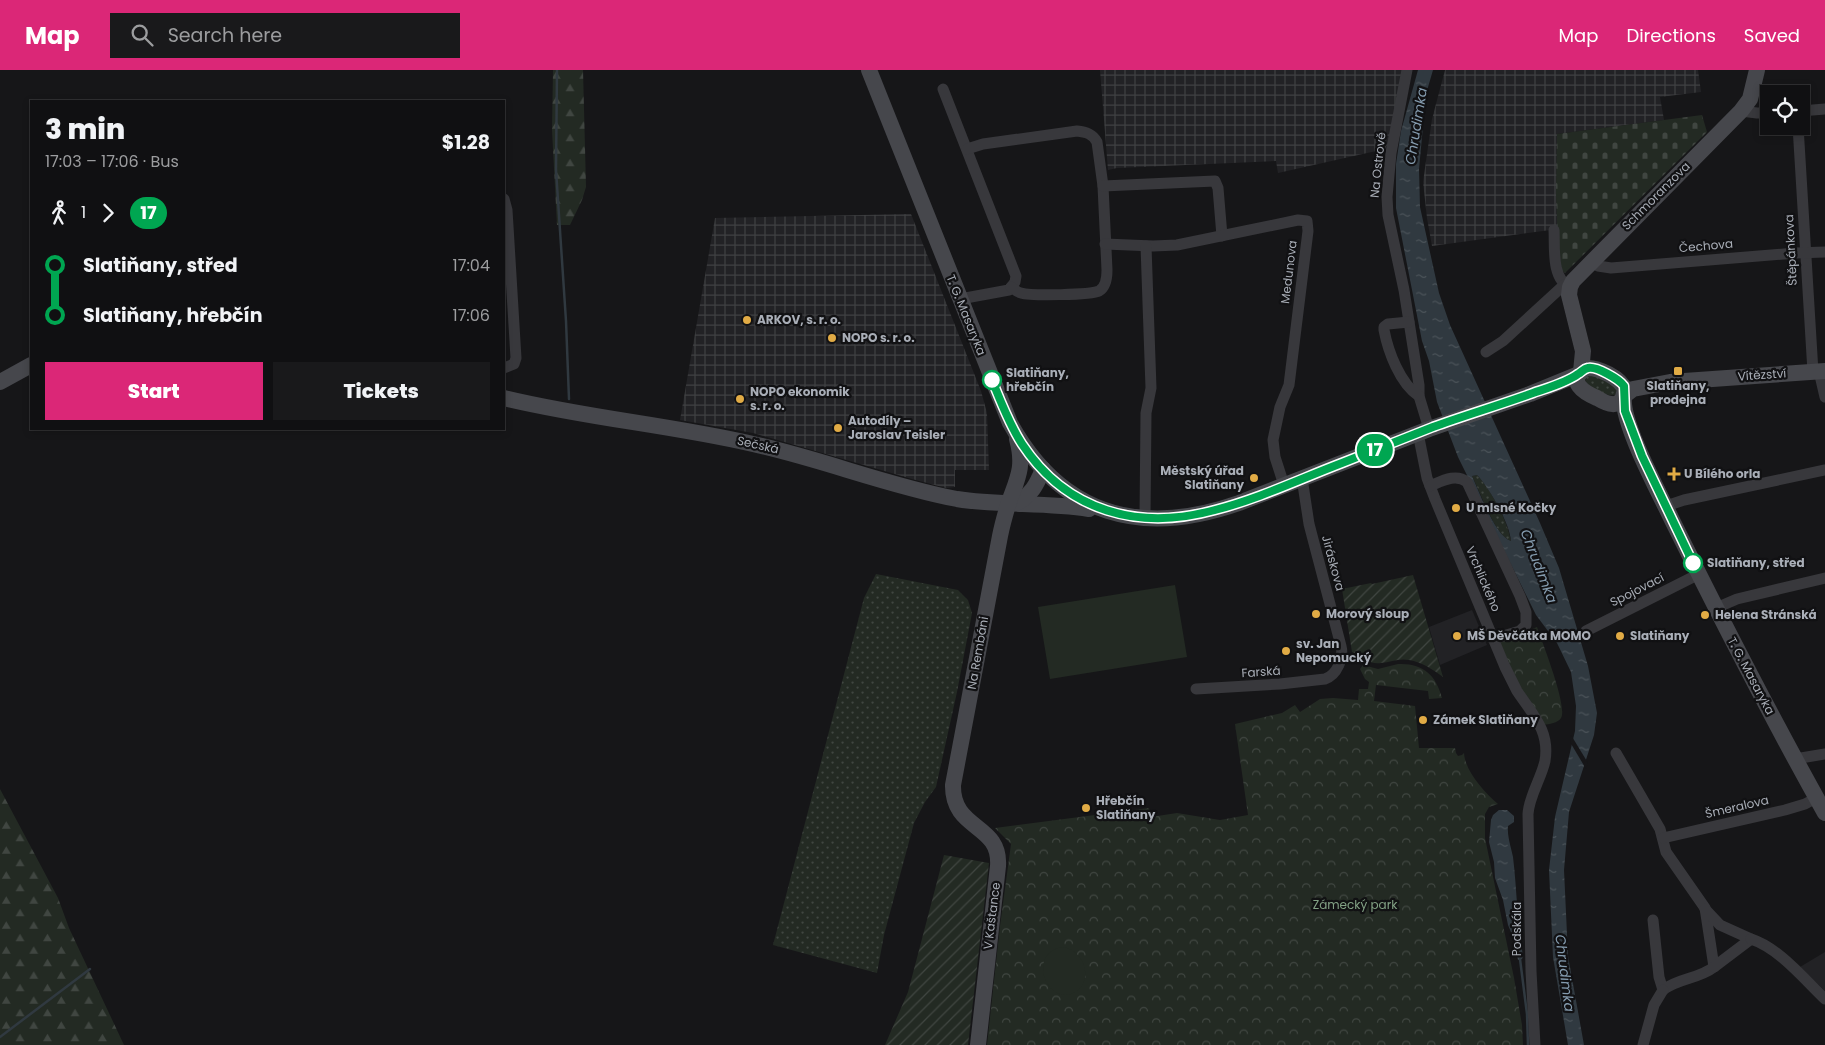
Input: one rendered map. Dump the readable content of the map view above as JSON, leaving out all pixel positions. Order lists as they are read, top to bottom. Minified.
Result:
{"streets":{"main road":["Schmoranzova","T. G. Masaryka","Vítězství","Sečská","Na Rembáni","V Kaštance"],"street":["Na Ostrově","Čechova","Štěpánkova","Medunova","Jiráskova","Vrchlického","Spojovací","Farská","Šmeralova","Podskála"]},"crossings":[["Na Ostrově","T. G. Masaryka"],["Na Ostrově","Vrchlického"],["Schmoranzova","Čechova"],["Čechova","Štěpánkova"],["Štěpánkova","Vítězství"],["Medunova","T. G. Masaryka"],["T. G. Masaryka","Vítězství"],["T. G. Masaryka","Sečská"],["T. G. Masaryka","Jiráskova"],["T. G. Masaryka","Vrchlického"],["T. G. Masaryka","Spojovací"],["T. G. Masaryka","Šmeralova"],["Sečská","Na Rembáni"],["Jiráskova","Farská"],["Vrchlického","Podskála"],["Na Rembáni","V Kaštance"]],"water":["Chrudimka"],"parks":["Zámecký park"],"places":{"other":["ARKOV, s. r. o.","NOPO s. r. o.","Slatiňany, hřebčín","NOPO ekonomik s. r. o.","Autodíly – Jaroslav Teisler","Městský úřad Slatiňany","U mlsné Kočky","Slatiňany, střed","Morový sloup","Helena Stránská","MŠ Děvčátka MOMO","Slatiňany","sv. Jan Nepomucký","Zámek Slatiňany","Hřebčín Slatiňany"],"transit":["Slatiňany, prodejna"],"health":["U Bílého orla"]},"lines":["bus line 17"],"page":{"header":"Map","search":"Search here","nav":["Map","Directions","Saved"],"on_map":"17","heading":["3 min","17:03 – 17:06 · Bus","$1.28"],"legs":["1","17"],"list":[{"name":"Slatiňany, střed","value":"17:04"},{"name":"Slatiňany, hřebčín","value":"17:06"}],"buttons":["Start","Tickets"]}}
